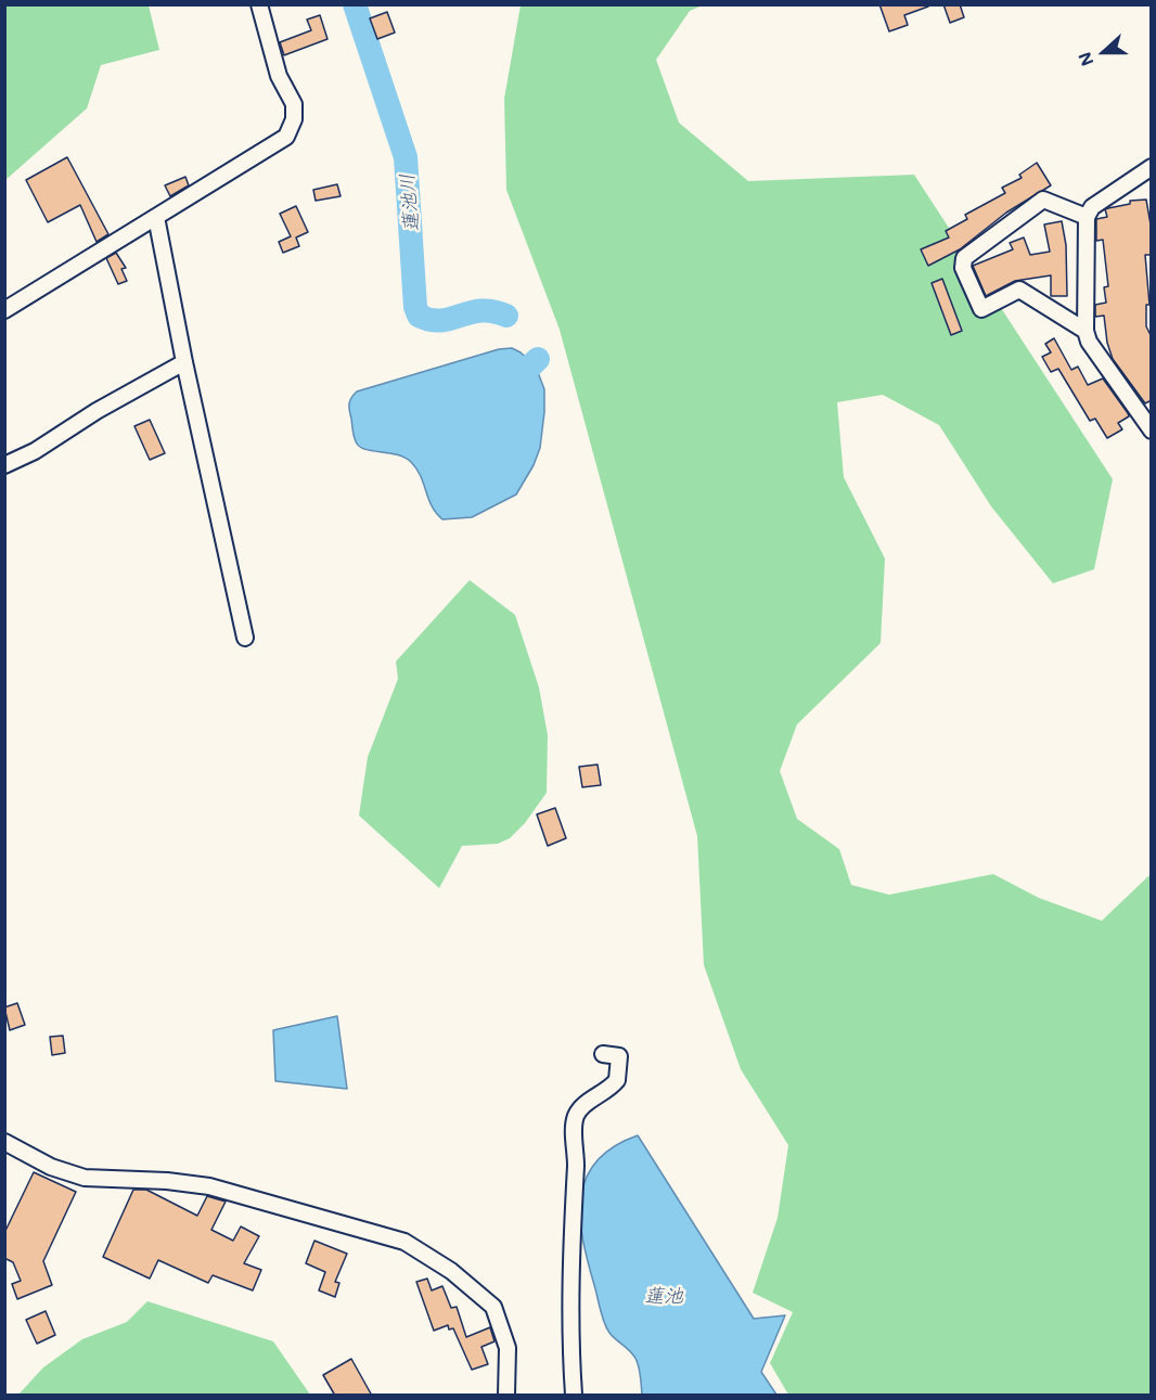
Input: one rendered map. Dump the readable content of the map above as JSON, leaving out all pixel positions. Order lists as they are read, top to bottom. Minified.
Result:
{"water":["蓮池川","蓮池"],"north":"left"}
